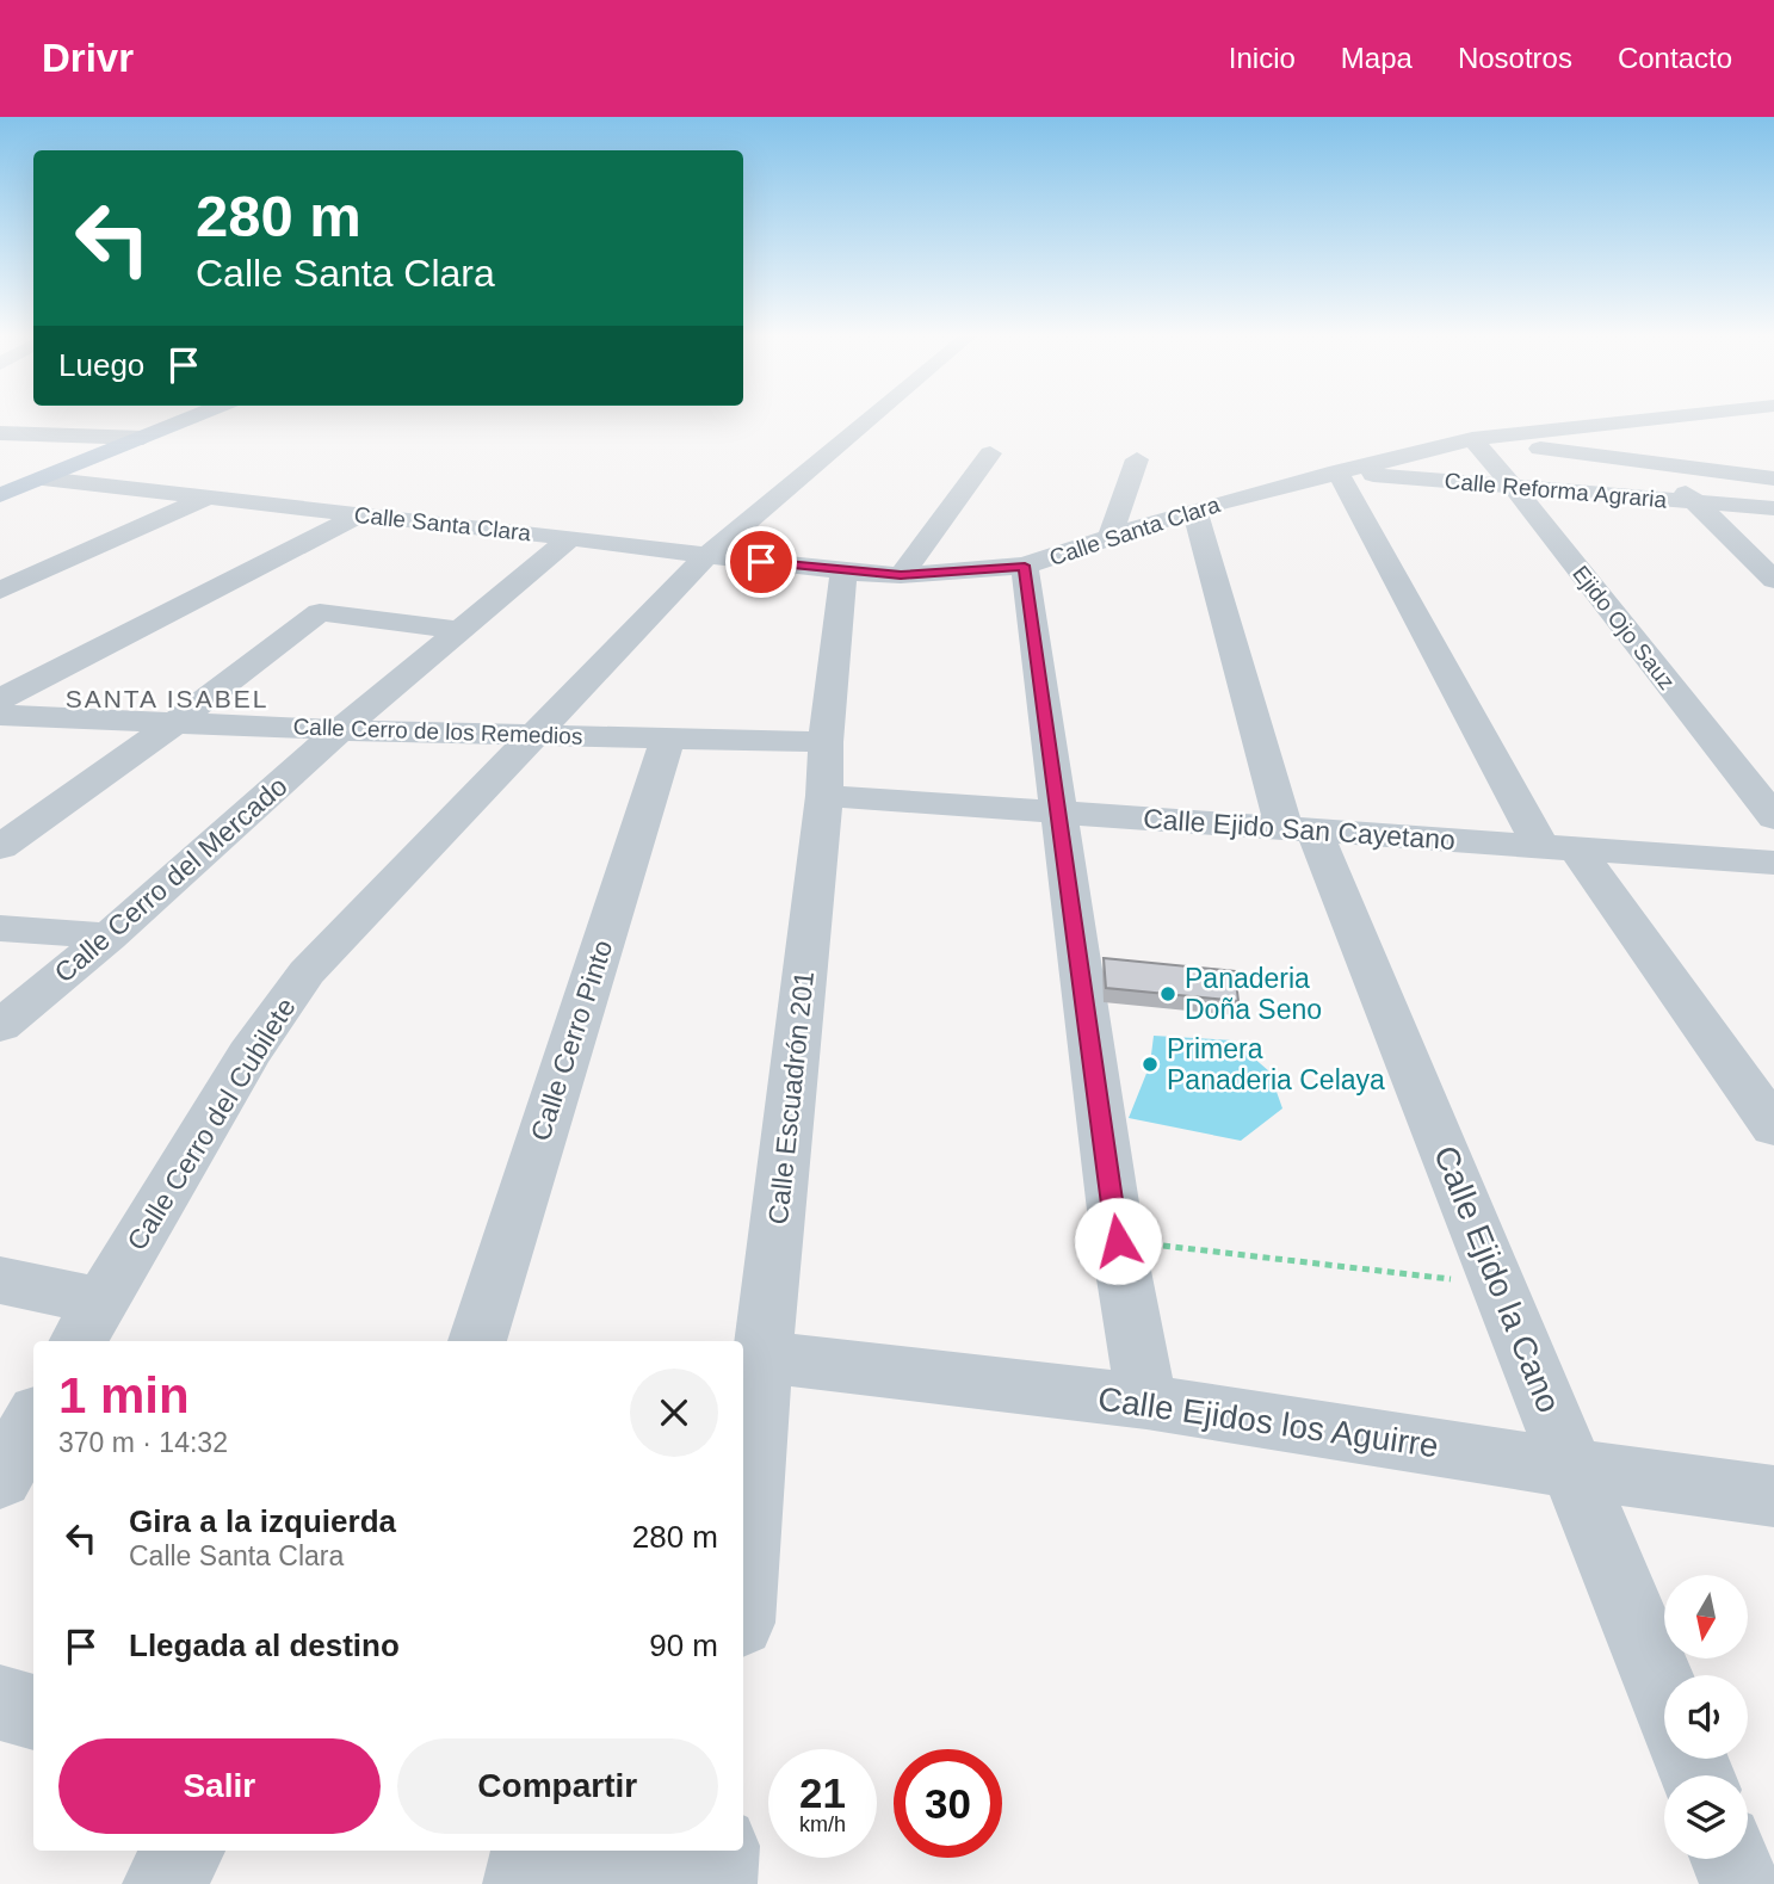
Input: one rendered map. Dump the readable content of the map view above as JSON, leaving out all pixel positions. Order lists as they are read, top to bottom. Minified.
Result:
{"streets":{"street":["Calle Reforma Agraria","Calle Santa Clara","Ejido Ojo Sauz","Calle Cerro de los Remedios","Calle Ejido San Cayetano","Calle Cerro del Mercado","Calle Cerro Pinto","Calle Escuadrón 201","Calle Cerro del Cubilete","Calle Ejido la Cano","Calle Ejidos los Aguirre"]},"crossings":[["Calle Reforma Agraria","Calle Santa Clara"],["Calle Reforma Agraria","Ejido Ojo Sauz"],["Calle Santa Clara","Ejido Ojo Sauz"],["Calle Santa Clara","Calle Cerro del Mercado"],["Calle Santa Clara","Calle Escuadrón 201"],["Calle Santa Clara","Calle Cerro del Cubilete"],["Calle Santa Clara","Calle Ejido la Cano"],["Calle Cerro de los Remedios","Calle Cerro del Mercado"],["Calle Cerro de los Remedios","Calle Cerro Pinto"],["Calle Cerro de los Remedios","Calle Escuadrón 201"],["Calle Cerro de los Remedios","Calle Cerro del Cubilete"],["Calle Ejido San Cayetano","Calle Escuadrón 201"],["Calle Ejido San Cayetano","Calle Ejido la Cano"],["Calle Escuadrón 201","Calle Ejidos los Aguirre"],["Calle Ejido la Cano","Calle Ejidos los Aguirre"]],"districts":["SANTA ISABEL"],"places":["Panaderia Doña Seno","Primera Panaderia Celaya"],"north":"bottom","page":{"header":"Drivr","nav":["Inicio","Mapa","Nosotros","Contacto"],"turn":["280 m","Calle Santa Clara"],"then":"Luego","heading":["1 min","370 m · 14:32"],"list":[{"name":"Gira a la izquierda","note":"Calle Santa Clara","value":"280 m"},{"name":"Llegada al destino","value":"90 m"}],"buttons":["Salir","Compartir"],"speed":"21 km/h","limit":"30"}}
